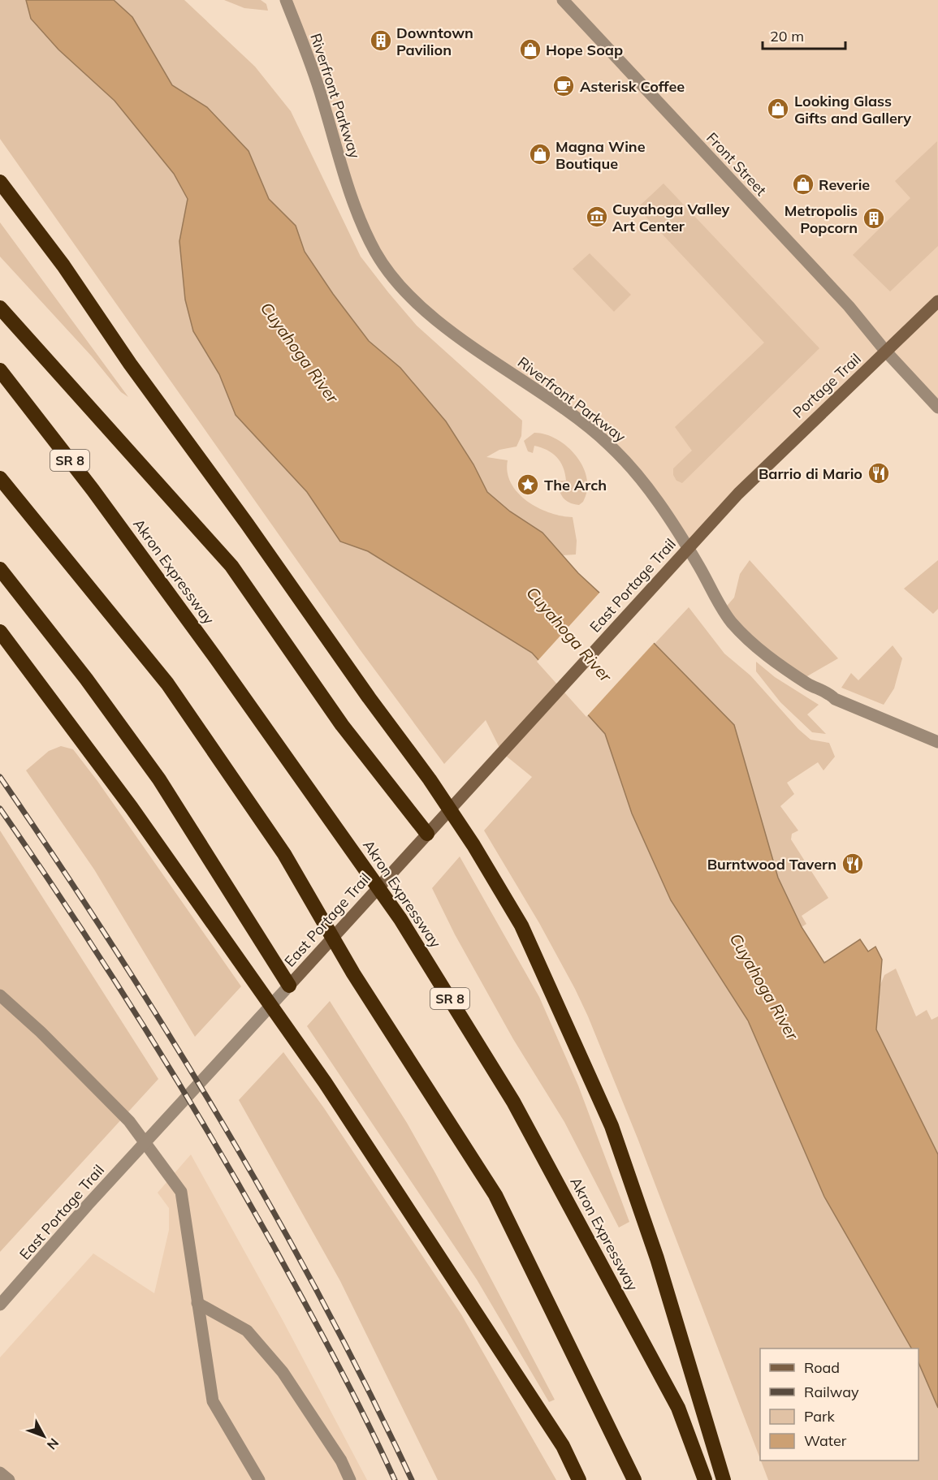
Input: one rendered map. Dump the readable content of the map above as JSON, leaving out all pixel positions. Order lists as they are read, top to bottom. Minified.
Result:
{"streets":{"highway":["SR 8","Akron Expressway"],"main road":["Portage Trail","East Portage Trail"],"street":["Riverfront Parkway","Front Street"]},"crossings":[["Front Street","Portage Trail"],["Portage Trail","East Portage Trail"]],"water":["Cuyahoga River"],"places":{"building":["Downtown Pavilion","Metropolis Popcorn"],"shop":["Hope Soap","Looking Glass Gifts and Gallery","Magna Wine Boutique","Reverie"],"cafe":["Asterisk Coffee"],"museum":["Cuyahoga Valley Art Center"],"restaurant":["Barrio di Mario","Burntwood Tavern"],"place":["The Arch"]},"legend":["Road","Railway","Park","Water"],"scale_bar":"20 m","north":"bottom right"}
